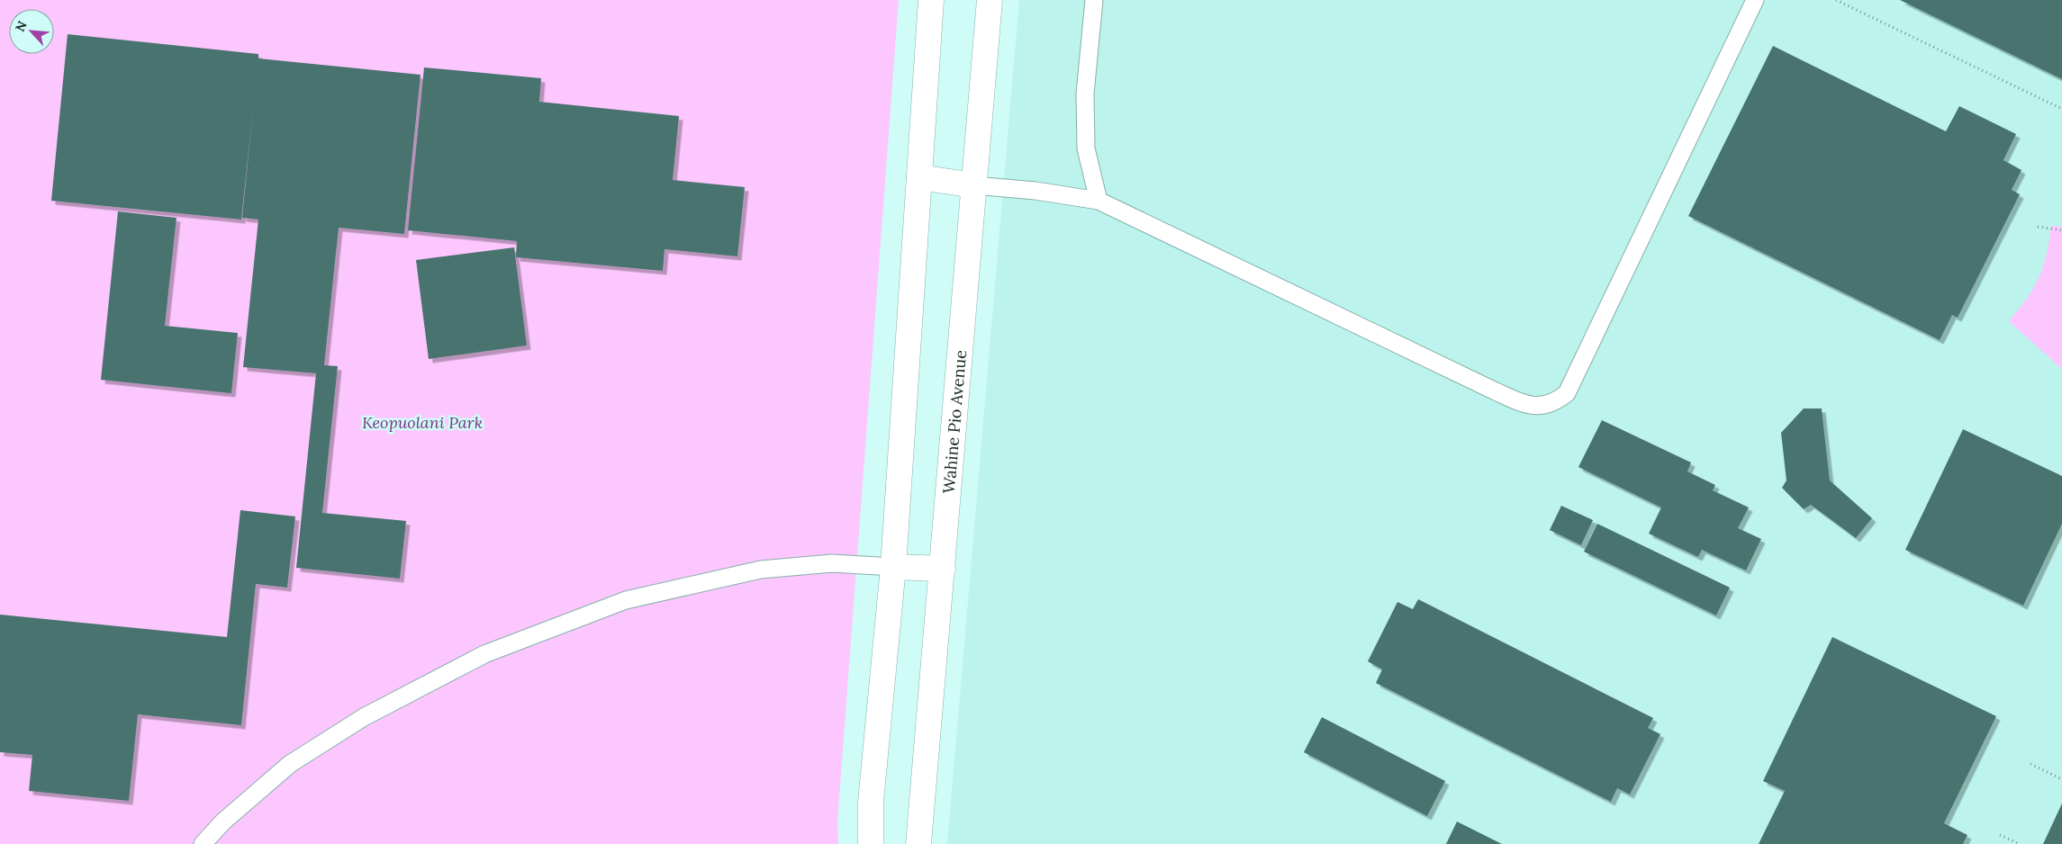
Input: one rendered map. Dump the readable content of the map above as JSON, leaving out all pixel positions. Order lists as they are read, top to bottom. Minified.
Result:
{"streets":{"street":["Wahine Pio Avenue"]},"parks":["Keopuolani Park"],"north":"top left"}
